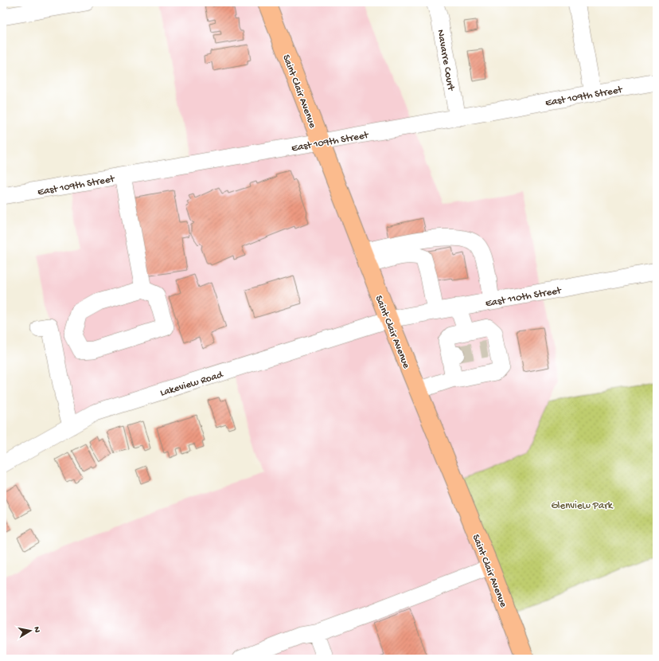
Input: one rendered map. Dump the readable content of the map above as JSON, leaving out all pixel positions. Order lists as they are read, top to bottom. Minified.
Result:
{"streets":{"main road":["Saint Clair Avenue"],"street":["Navarre Court","East 109th Street","East 110th Street","Lakeview Road"]},"crossings":[["Navarre Court","East 109th Street"],["Saint Clair Avenue","East 109th Street"],["Saint Clair Avenue","East 110th Street"],["Saint Clair Avenue","Lakeview Road"],["East 110th Street","Lakeview Road"]],"parks":["Glenview Park"],"north":"right"}
